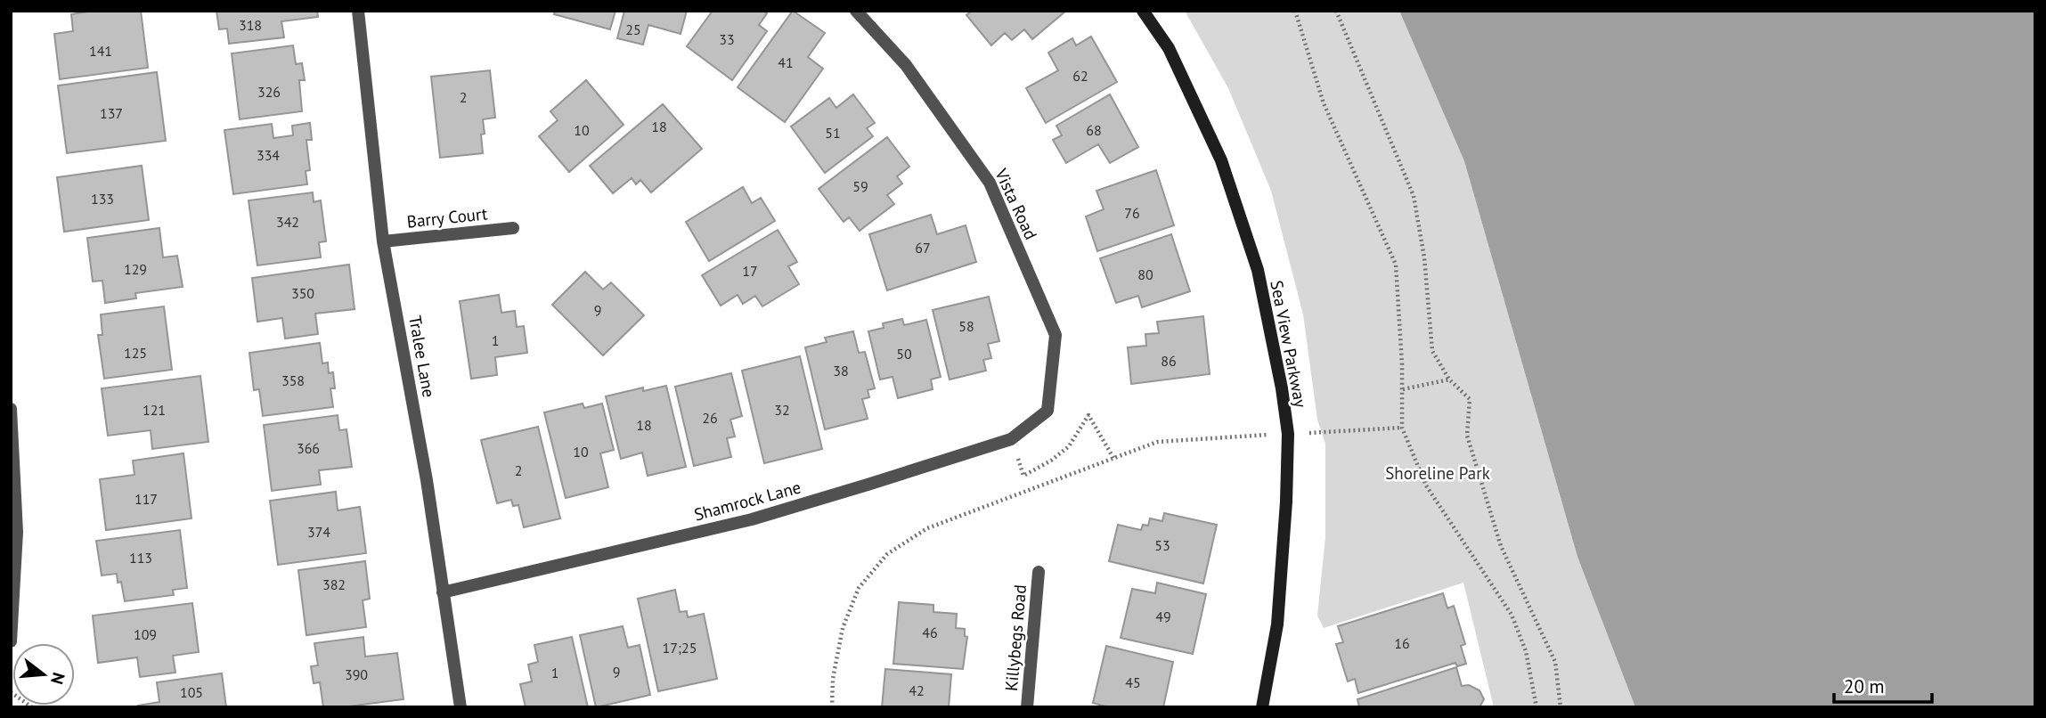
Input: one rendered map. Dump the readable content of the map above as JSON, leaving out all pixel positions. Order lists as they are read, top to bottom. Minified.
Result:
{"streets":{"street":["Vista Road","Barry Court","Sea View Parkway","Tralee Lane","Shamrock Lane","Killybegs Road"]},"crossings":[["Vista Road","Shamrock Lane"],["Barry Court","Tralee Lane"],["Tralee Lane","Shamrock Lane"]],"parks":["Shoreline Park"],"house_numbers":["318","25","33","141","41","62","326","2","137","18","10","68","51","334","59","133","76","342","67","129","17","80","350","9","58","1","125","50","86","38","358","121","32","26","18","366","10","2","117","374","53","113","382","49","46","109","16","17;25","9","1","390","45","42","105"],"scale_bar":"20 m","north":"right"}
